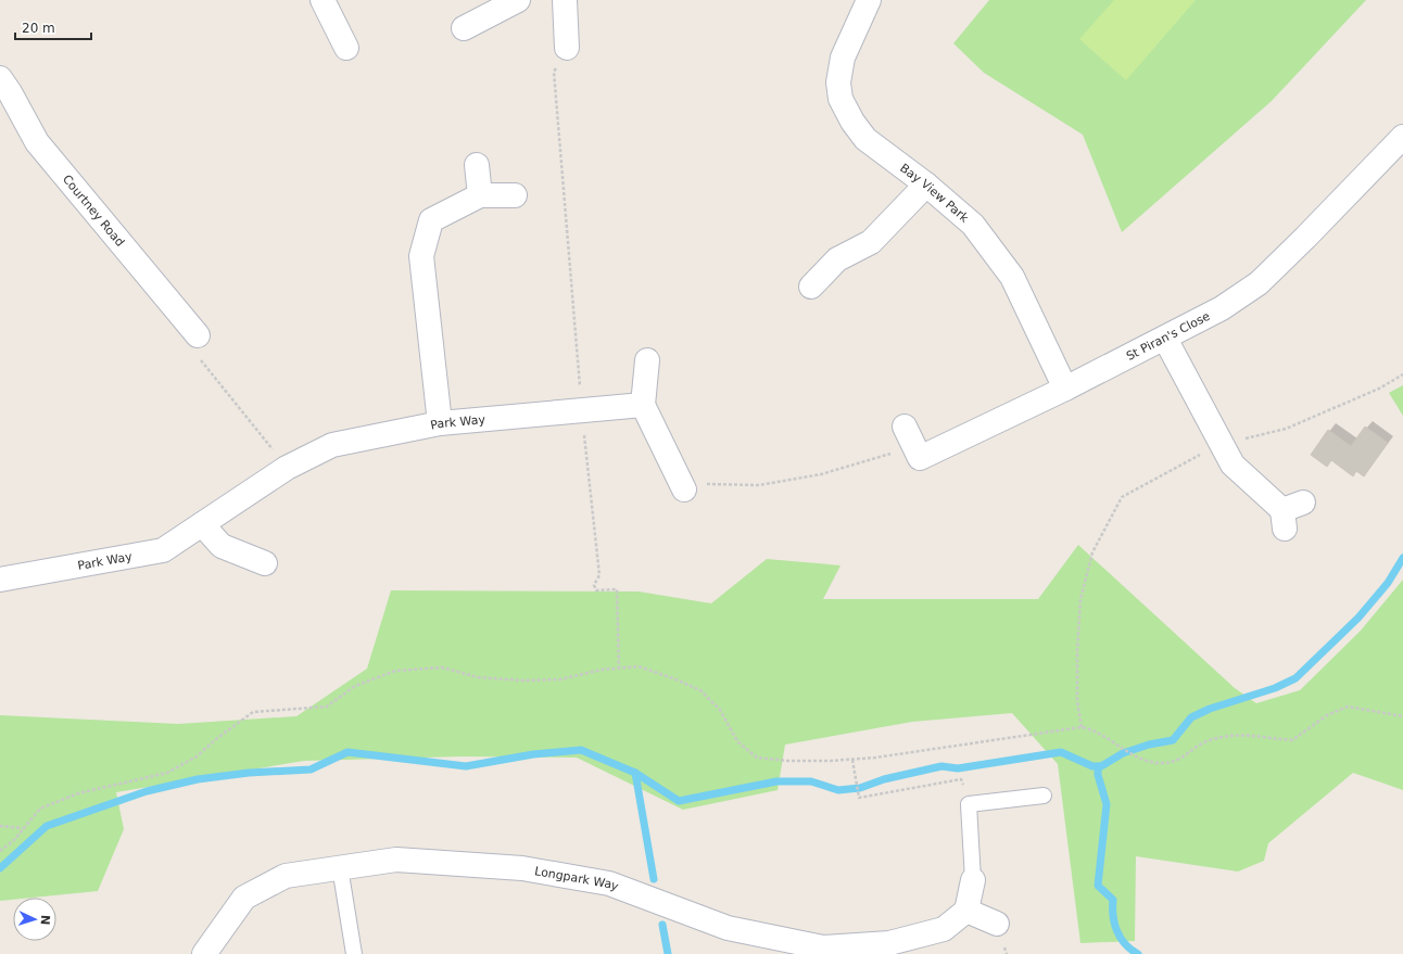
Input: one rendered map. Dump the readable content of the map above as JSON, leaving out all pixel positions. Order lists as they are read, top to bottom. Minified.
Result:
{"streets":{"street":["Bay View Park","Courtney Road","St Piran's Close","Park Way","Longpark Way"]},"crossings":[["Bay View Park","St Piran's Close"]],"scale_bar":"20 m","north":"right"}
